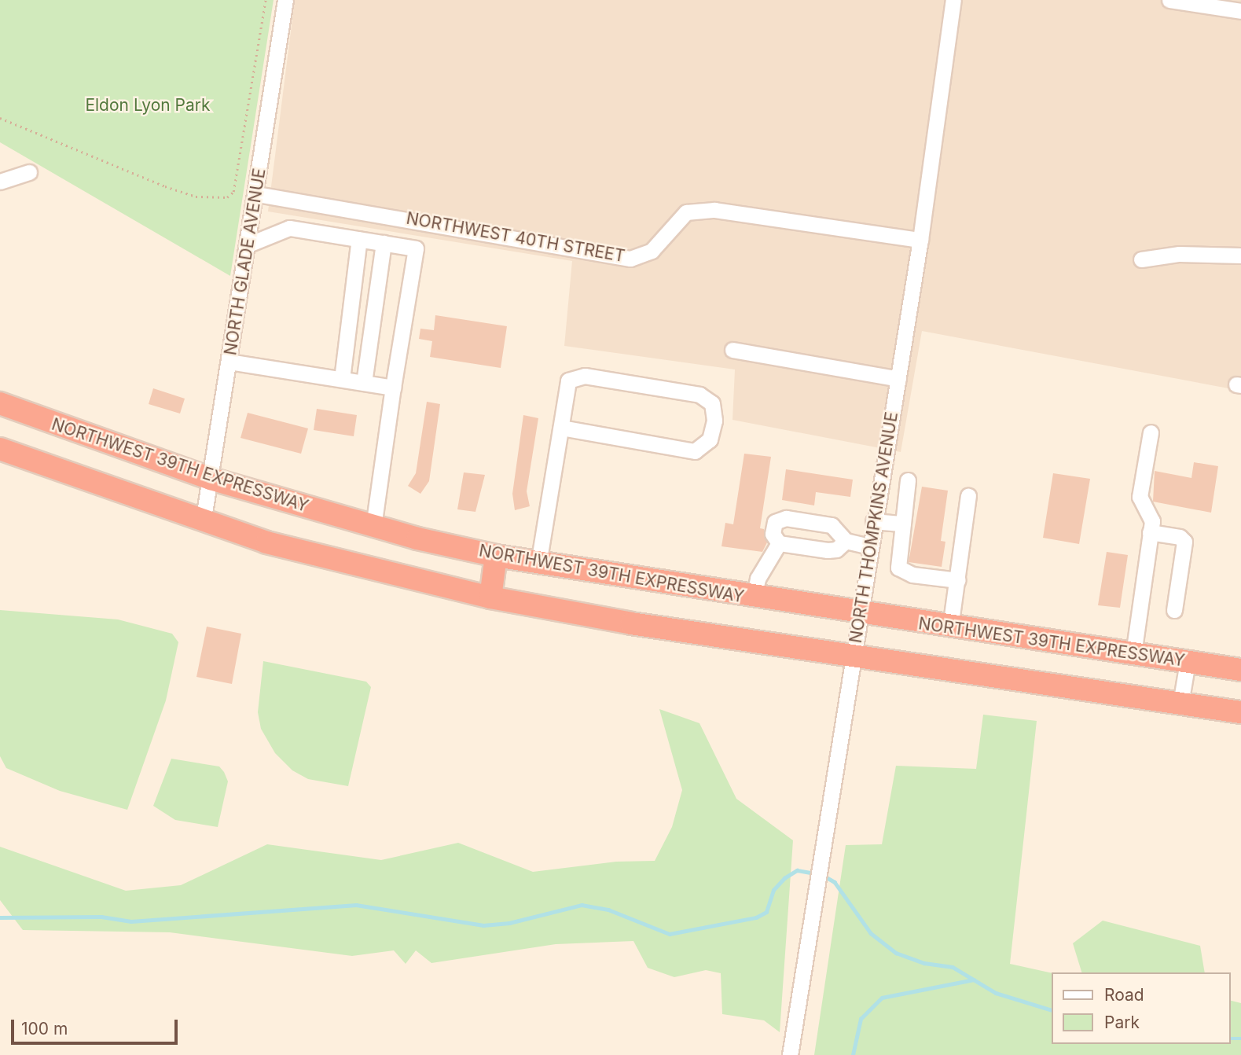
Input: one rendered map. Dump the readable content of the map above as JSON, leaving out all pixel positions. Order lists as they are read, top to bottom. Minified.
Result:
{"streets":{"highway":["NORTHWEST 39TH EXPRESSWAY"],"street":["NORTHWEST 40TH STREET","NORTH GLADE AVENUE","NORTH THOMPKINS AVENUE"]},"crossings":[["NORTHWEST 40TH STREET","NORTH GLADE AVENUE"],["NORTHWEST 40TH STREET","NORTH THOMPKINS AVENUE"],["NORTH GLADE AVENUE","NORTHWEST 39TH EXPRESSWAY"],["NORTHWEST 39TH EXPRESSWAY","NORTH THOMPKINS AVENUE"]],"parks":["Eldon Lyon Park"],"legend":["Road","Park"],"scale_bar":"100 m"}
